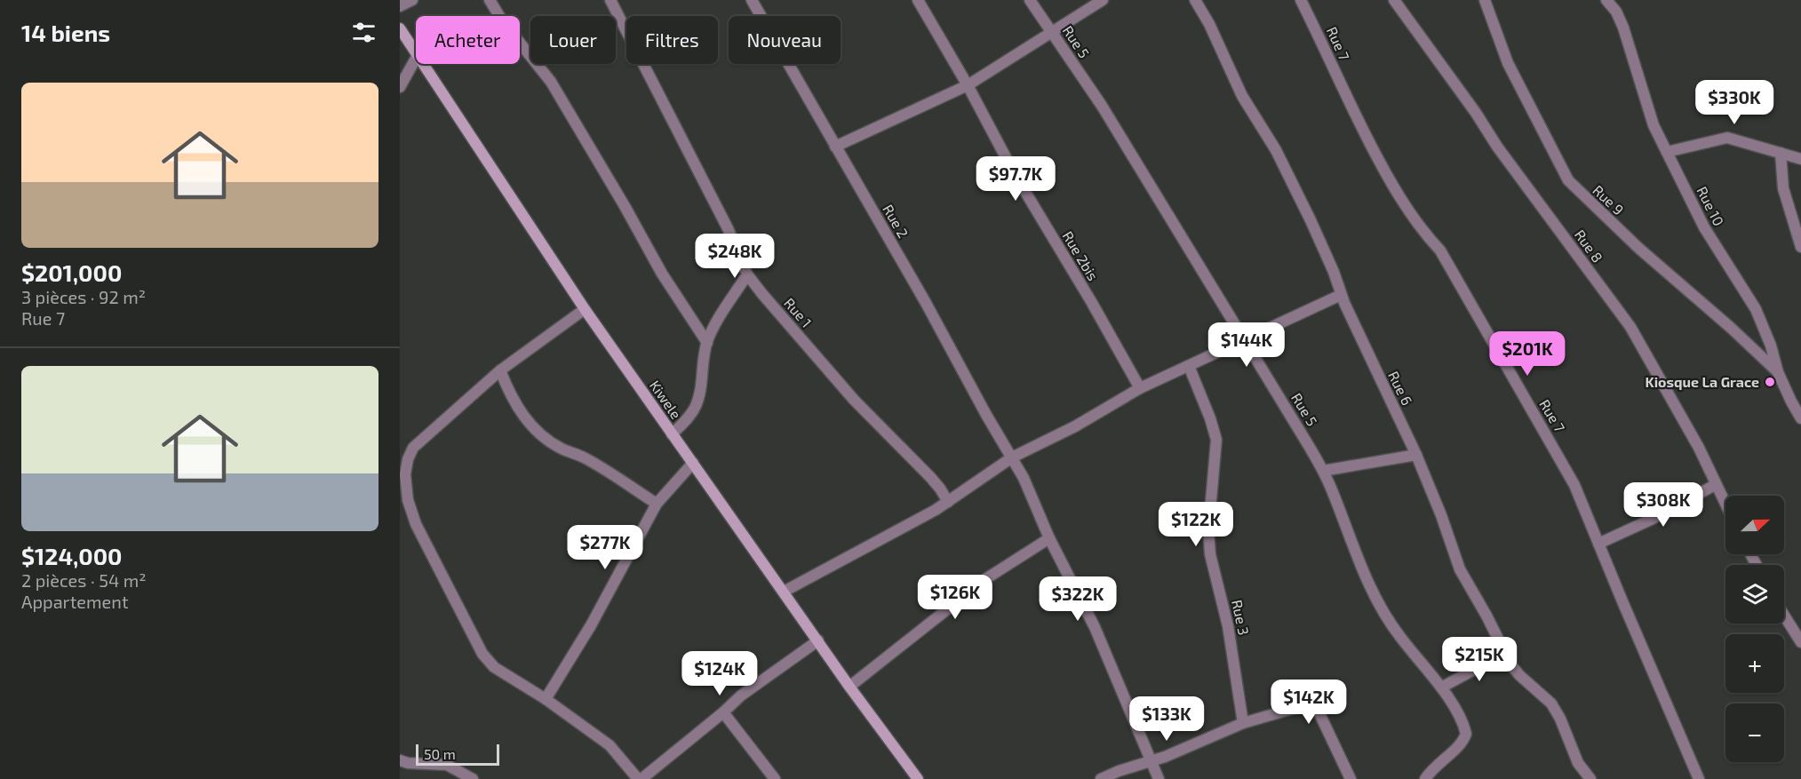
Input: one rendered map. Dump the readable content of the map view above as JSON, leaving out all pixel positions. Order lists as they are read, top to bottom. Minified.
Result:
{"streets":{"street":["Rue 5","Rue 7","Rue 9","Rue 10","Rue 2","Rue 8","Rue 2bis","Rue 1","Rue 6","Kiwele","Rue 3"]},"crossings":[["Rue 9","Rue 10"]],"places":["Kiosque La Grace"],"scale_bar":"50 m","north":"right","page":{"heading":"14 biens","chip":["Acheter","Louer","Filtres","Nouveau"],"list":[{"name":"$201,000","note":"3 pièces · 92 m² · Rue 7"},{"name":"$124,000","note":"2 pièces · 54 m² · Appartement"}],"price":["$330K","$97.7K","$248K","$144K","$201K","$308K","$122K","$277K","$126K","$322K","$215K","$124K","$142K","$133K"],"map_buttons":["+","−"],"scale":"50 m"}}
